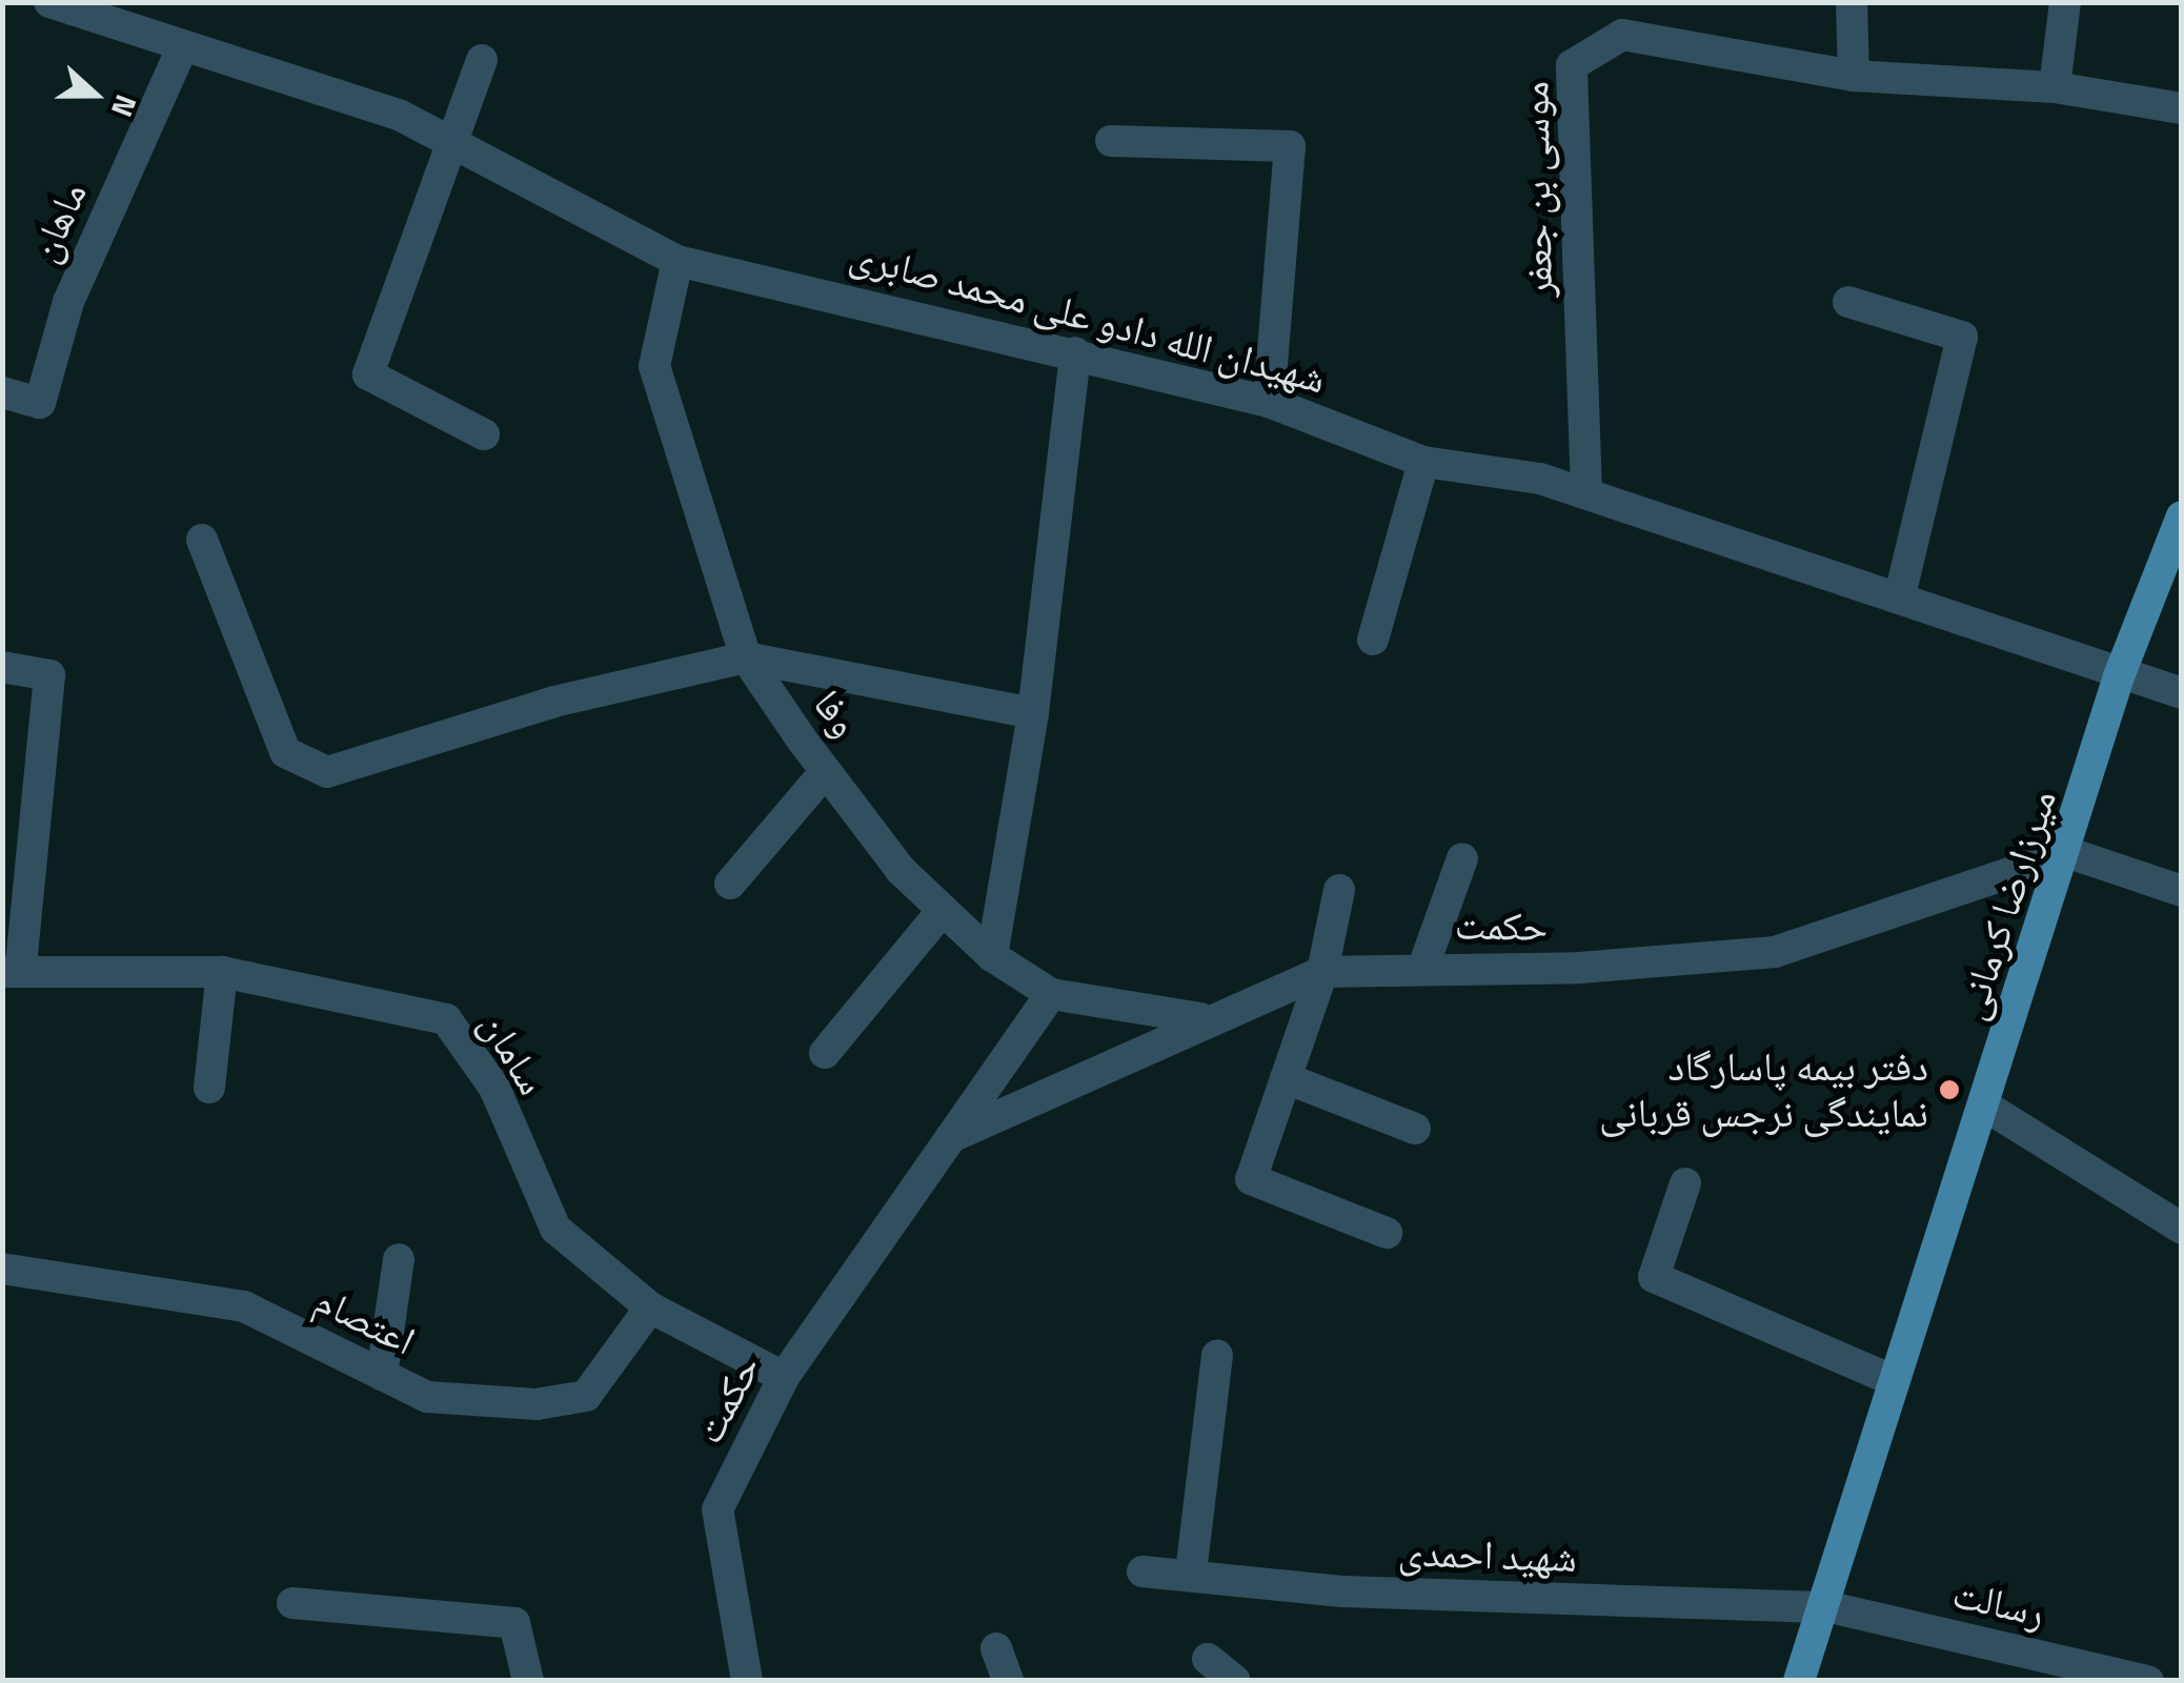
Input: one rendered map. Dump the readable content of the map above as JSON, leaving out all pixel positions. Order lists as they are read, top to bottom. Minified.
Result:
{"streets":{"main road":["میرزارضا کرمانی"],"street":["موسی بن جعفر","ماهان","شهیدان الله دادو علی محمد صابری","وفا","حکمت","سامان","اعتصام","شهید احمدی","رسالت"]},"crossings":[["موسی بن جعفر","شهیدان الله دادو علی محمد صابری"],["ماهان","شهیدان الله دادو علی محمد صابری"],["شهیدان الله دادو علی محمد صابری","وفا"],["شهیدان الله دادو علی محمد صابری","میرزارضا کرمانی"],["وفا","حکمت"],["میرزارضا کرمانی","حکمت"],["میرزارضا کرمانی","شهید احمدی"],["میرزارضا کرمانی","رسالت"],["حکمت","سامان"],["سامان","اعتصام"],["شهید احمدی","رسالت"]],"places":["دفتر بیمه پاسارگاد نمایندگی نرجس قربانی"],"north":"right"}
